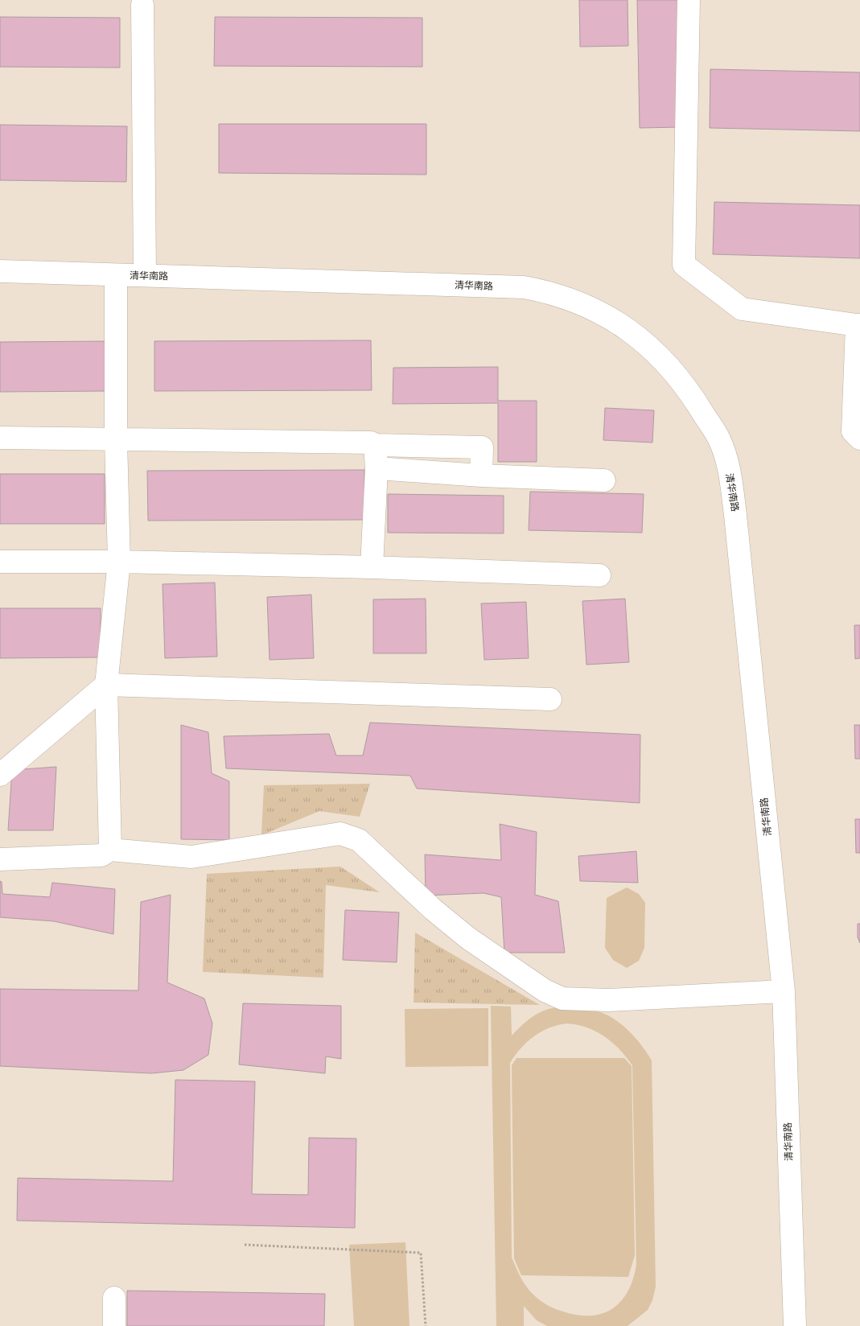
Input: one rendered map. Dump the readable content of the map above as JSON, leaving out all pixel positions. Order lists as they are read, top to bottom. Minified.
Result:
{"streets":{"street":["清华南路"]}}
